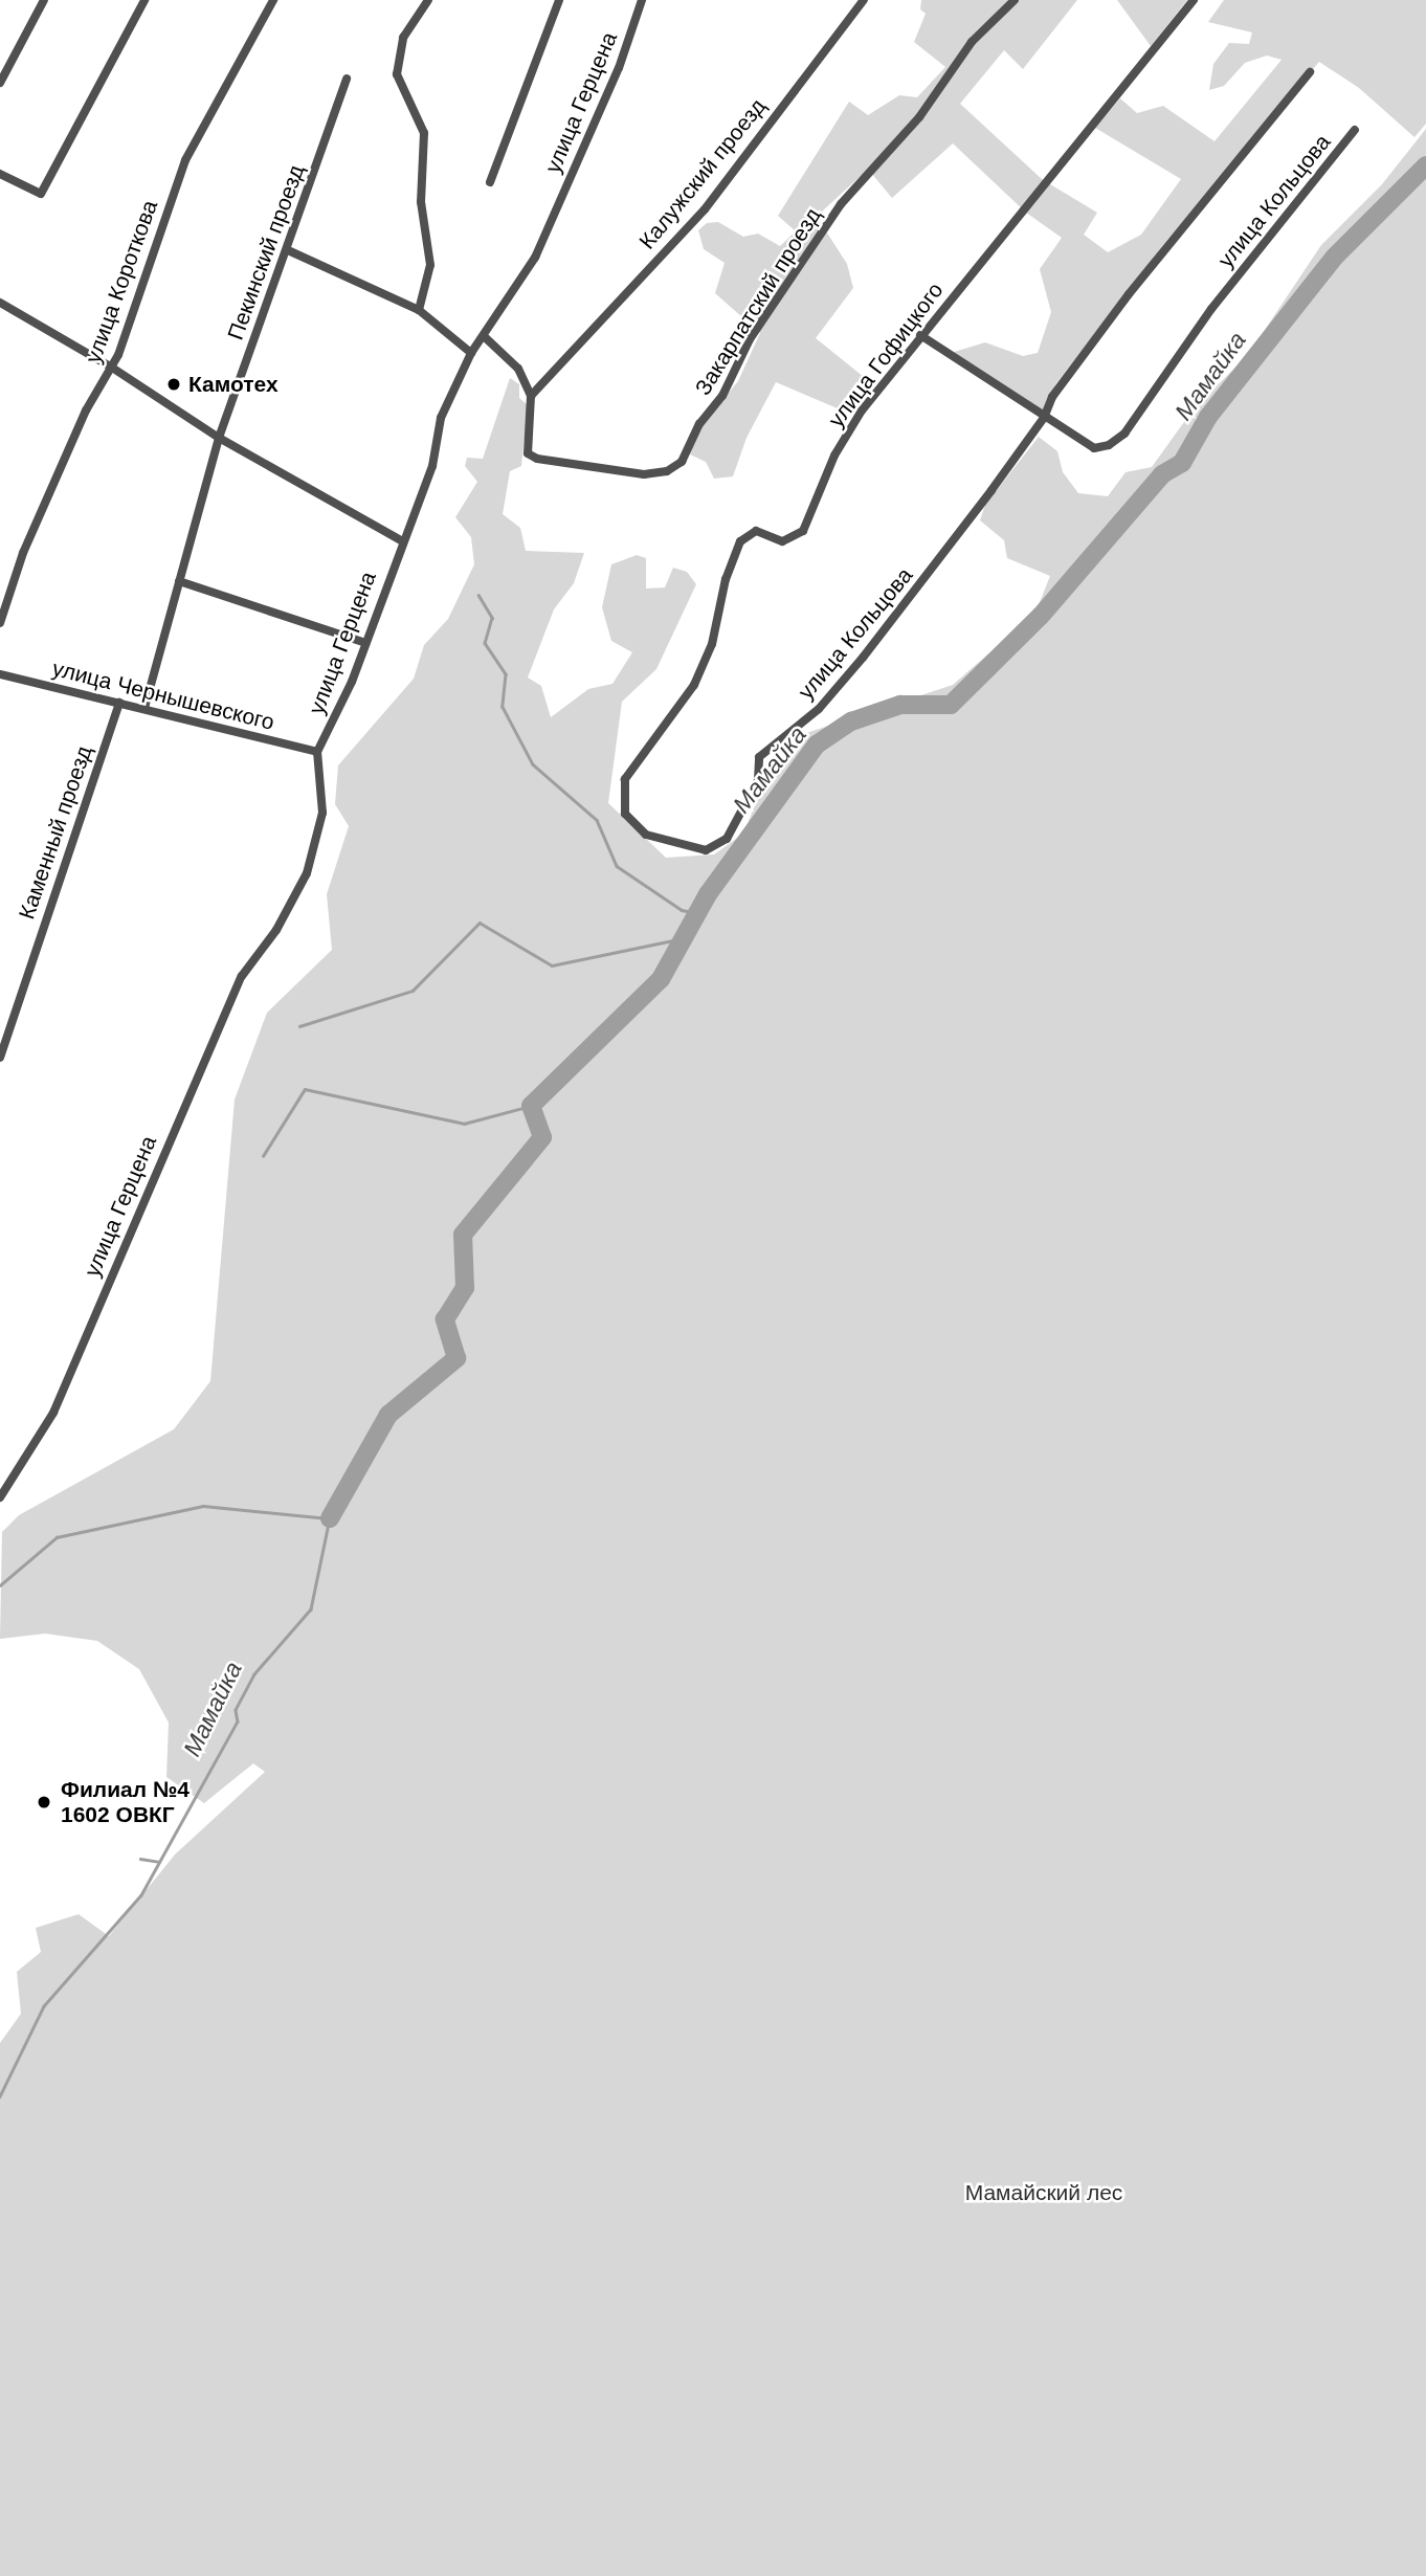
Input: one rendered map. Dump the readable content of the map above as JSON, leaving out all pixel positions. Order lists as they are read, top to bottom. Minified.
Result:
{"streets":{"street":["улица Герцена","Калужский проезд","улица Кольцова","Пекинский проезд","улица Короткова","Закарпатский проезд","улица Гофицкого","улица Чернышевского","Каменный проезд"]},"crossings":[["улица Герцена","улица Чернышевского"],["Калужский проезд","Закарпатский проезд"],["улица Кольцова","улица Гофицкого"],["улица Чернышевского","Каменный проезд"]],"water":["Мамайка"],"parks":["Мамайский лес"],"places":["Камотех","Филиал №4 1602 ОВКГ"]}
